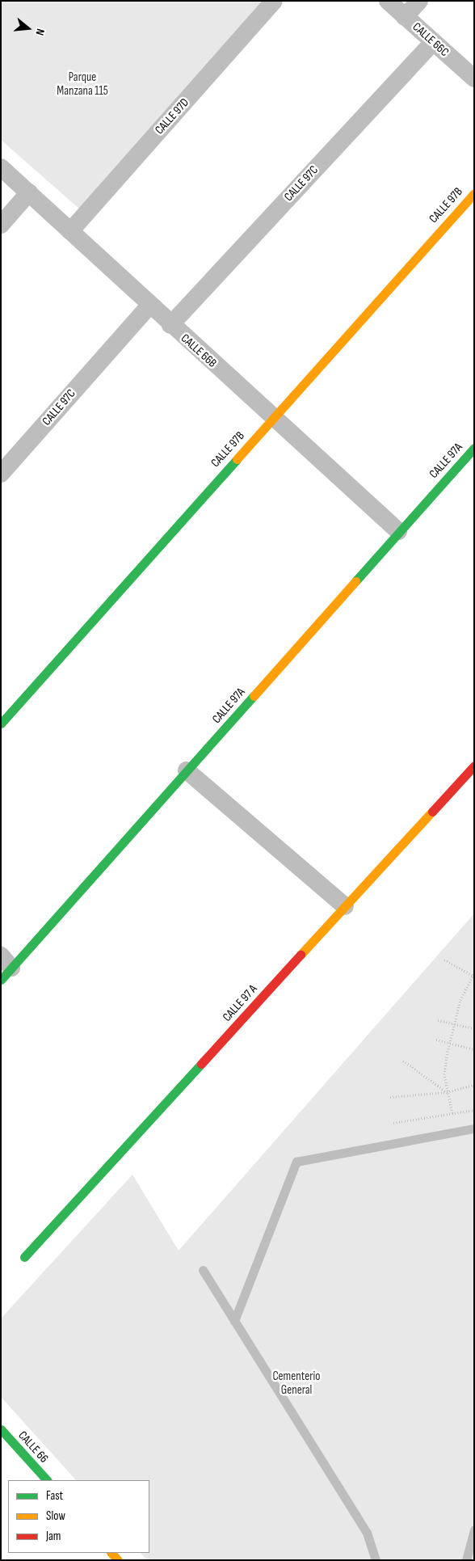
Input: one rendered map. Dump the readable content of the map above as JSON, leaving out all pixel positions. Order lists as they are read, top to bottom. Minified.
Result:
{"streets":{"street":["CALLE 66C","CALLE 97D","CALLE 97C","CALLE 97B","CALLE 66B","CALLE 97A","CALLE 97 A","CALLE 66"]},"crossings":[["CALLE 66C","CALLE 97C"],["CALLE 97D","CALLE 66B"],["CALLE 97C","CALLE 66B"],["CALLE 97B","CALLE 66B"],["CALLE 66B","CALLE 97A"]],"parks":["Parque Manzana 115","Cementerio General"],"legend":["Fast","Slow","Jam"],"north":"right"}
